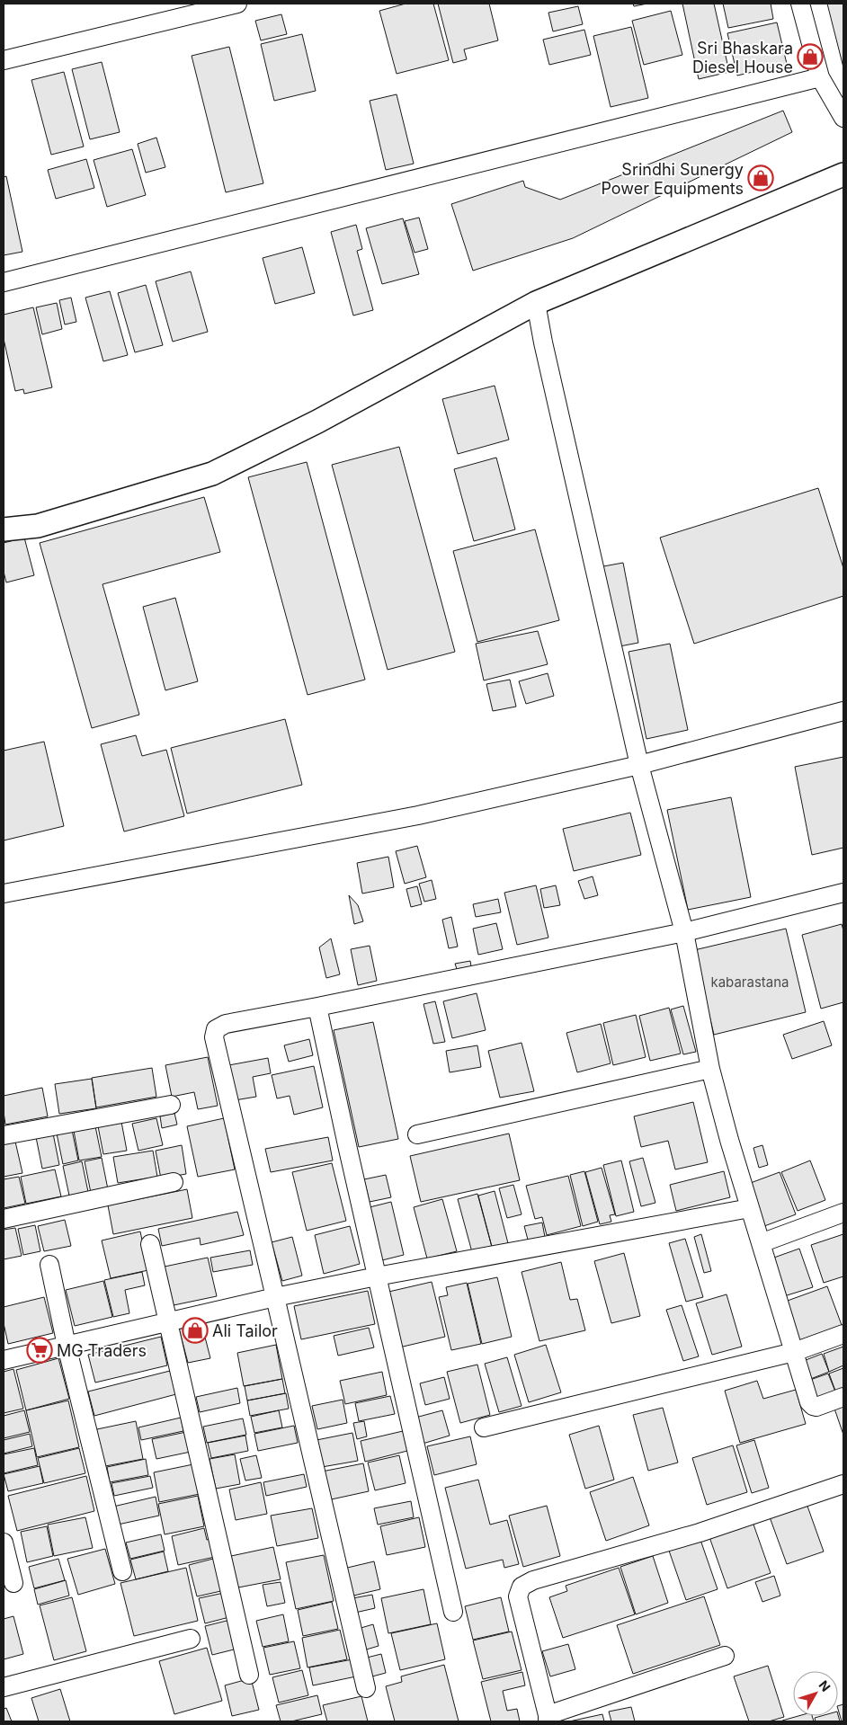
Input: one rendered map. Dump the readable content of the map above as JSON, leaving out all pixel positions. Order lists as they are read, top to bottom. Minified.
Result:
{"places":{"shop":["Sri Bhaskara Diesel House","Srindhi Sunergy Power Equipments","Ali Tailor"],"supermarket":["MG Traders"]},"house_numbers":["kabarastana"],"north":"top right"}
